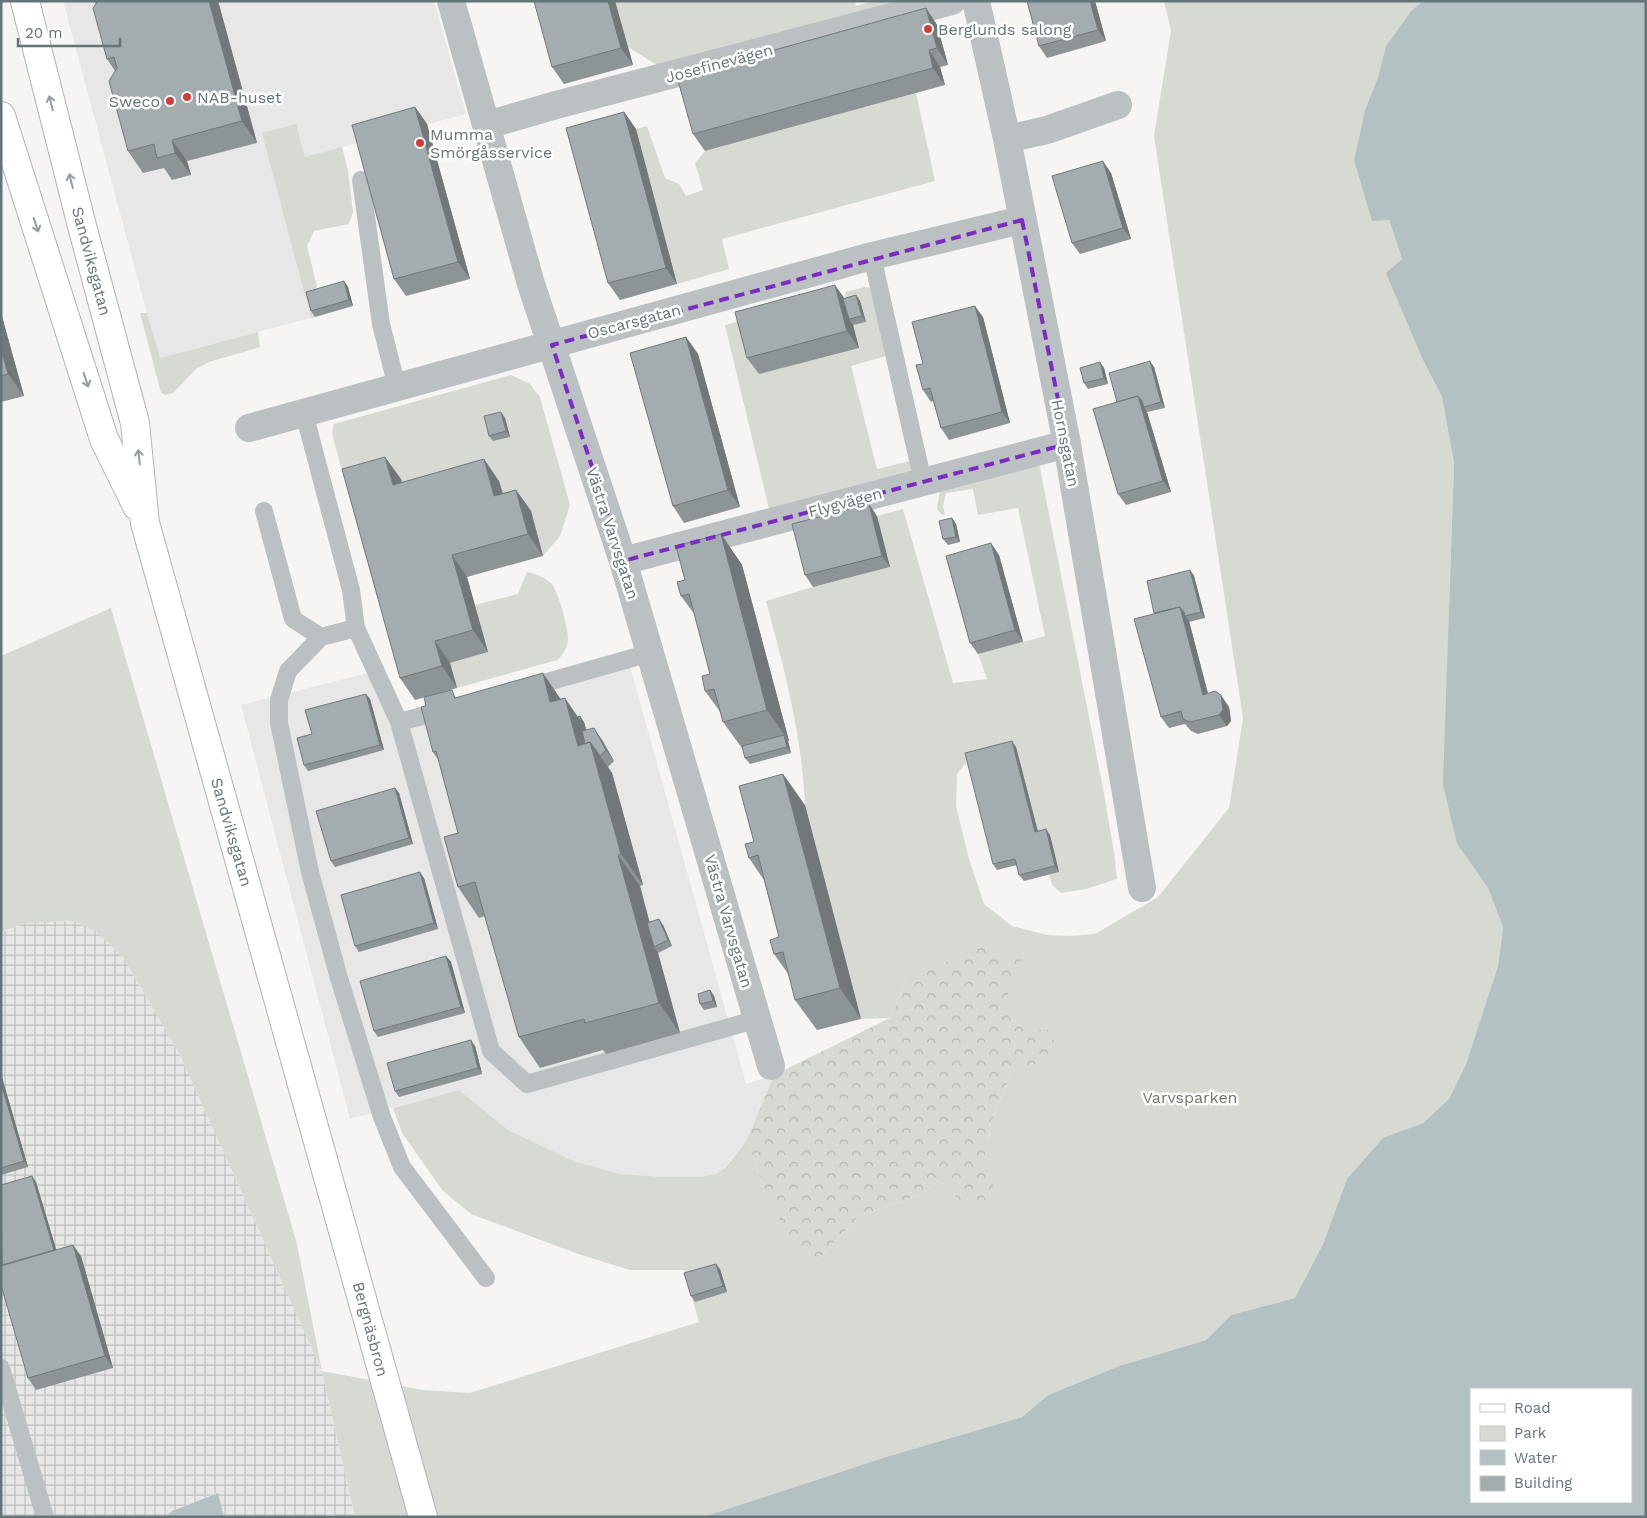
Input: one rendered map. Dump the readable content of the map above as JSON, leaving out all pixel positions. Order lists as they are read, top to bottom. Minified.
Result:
{"streets":{"main road":["Sandviksgatan","Bergnäsbron"],"street":["Josefinevägen","Oscarsgatan","Hornsgatan","Flygvägen","Västra Varvsgatan"]},"crossings":[["Josefinevägen","Västra Varvsgatan"],["Sandviksgatan","Bergnäsbron"],["Oscarsgatan","Hornsgatan"],["Oscarsgatan","Västra Varvsgatan"],["Hornsgatan","Flygvägen"],["Flygvägen","Västra Varvsgatan"]],"parks":["Varvsparken"],"places":["Berglunds salong","NAB-huset","Sweco","Mumma Smörgåsservice"],"legend":["Road","Park","Water","Building"],"scale_bar":"20 m"}
